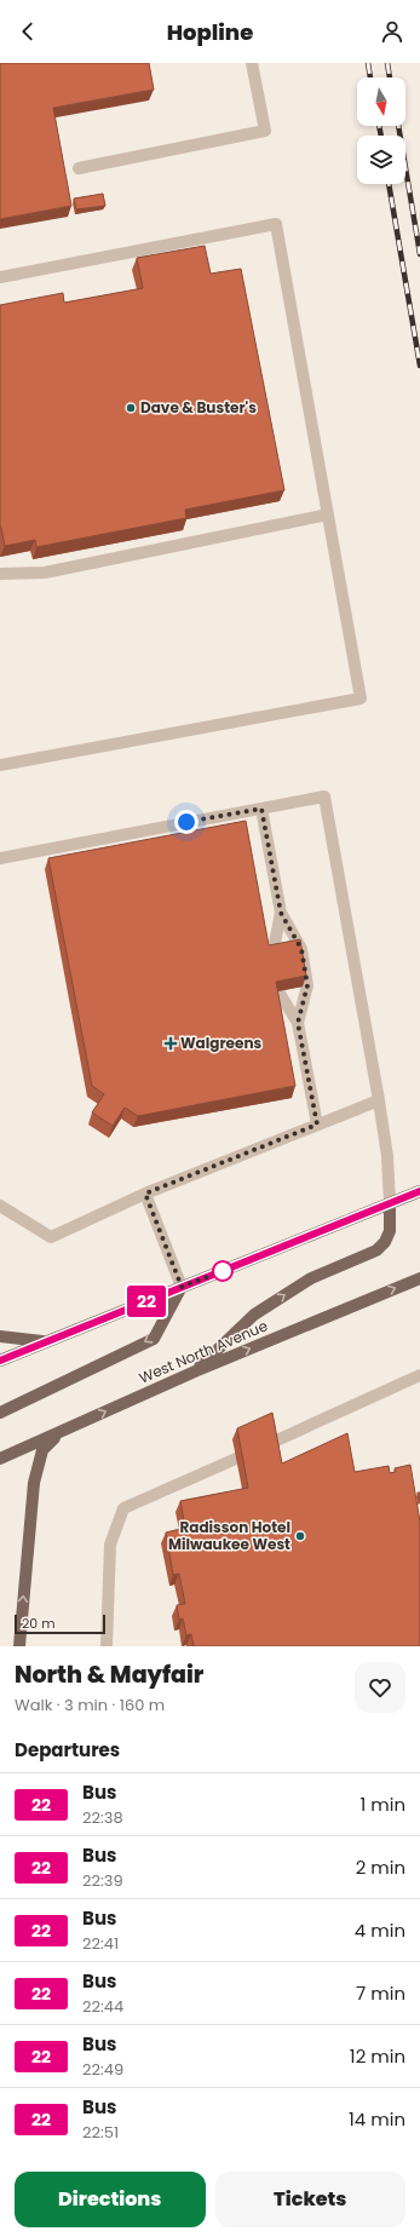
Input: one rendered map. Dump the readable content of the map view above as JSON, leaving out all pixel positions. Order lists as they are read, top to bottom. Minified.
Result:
{"streets":{"main road":["West North Avenue"]},"places":{"other":["Dave & Buster's","Radisson Hotel Milwaukee West"],"health":["Walgreens"]},"lines":["bus line 22"],"scale_bar":"20 m","north":"bottom","page":{"header":"Hopline","on_map":"22","scale":"20 m","heading":[["North & Mayfair","Walk · 3 min · 160 m"],"Departures"],"list":[{"mark":"22","name":"Bus","note":"22:38","value":"1 min"},{"mark":"22","name":"Bus","note":"22:39","value":"2 min"},{"mark":"22","name":"Bus","note":"22:41","value":"4 min"},{"mark":"22","name":"Bus","note":"22:44","value":"7 min"},{"mark":"22","name":"Bus","note":"22:49","value":"12 min"},{"mark":"22","name":"Bus","note":"22:51","value":"14 min"}],"buttons":["Directions","Tickets"]}}
